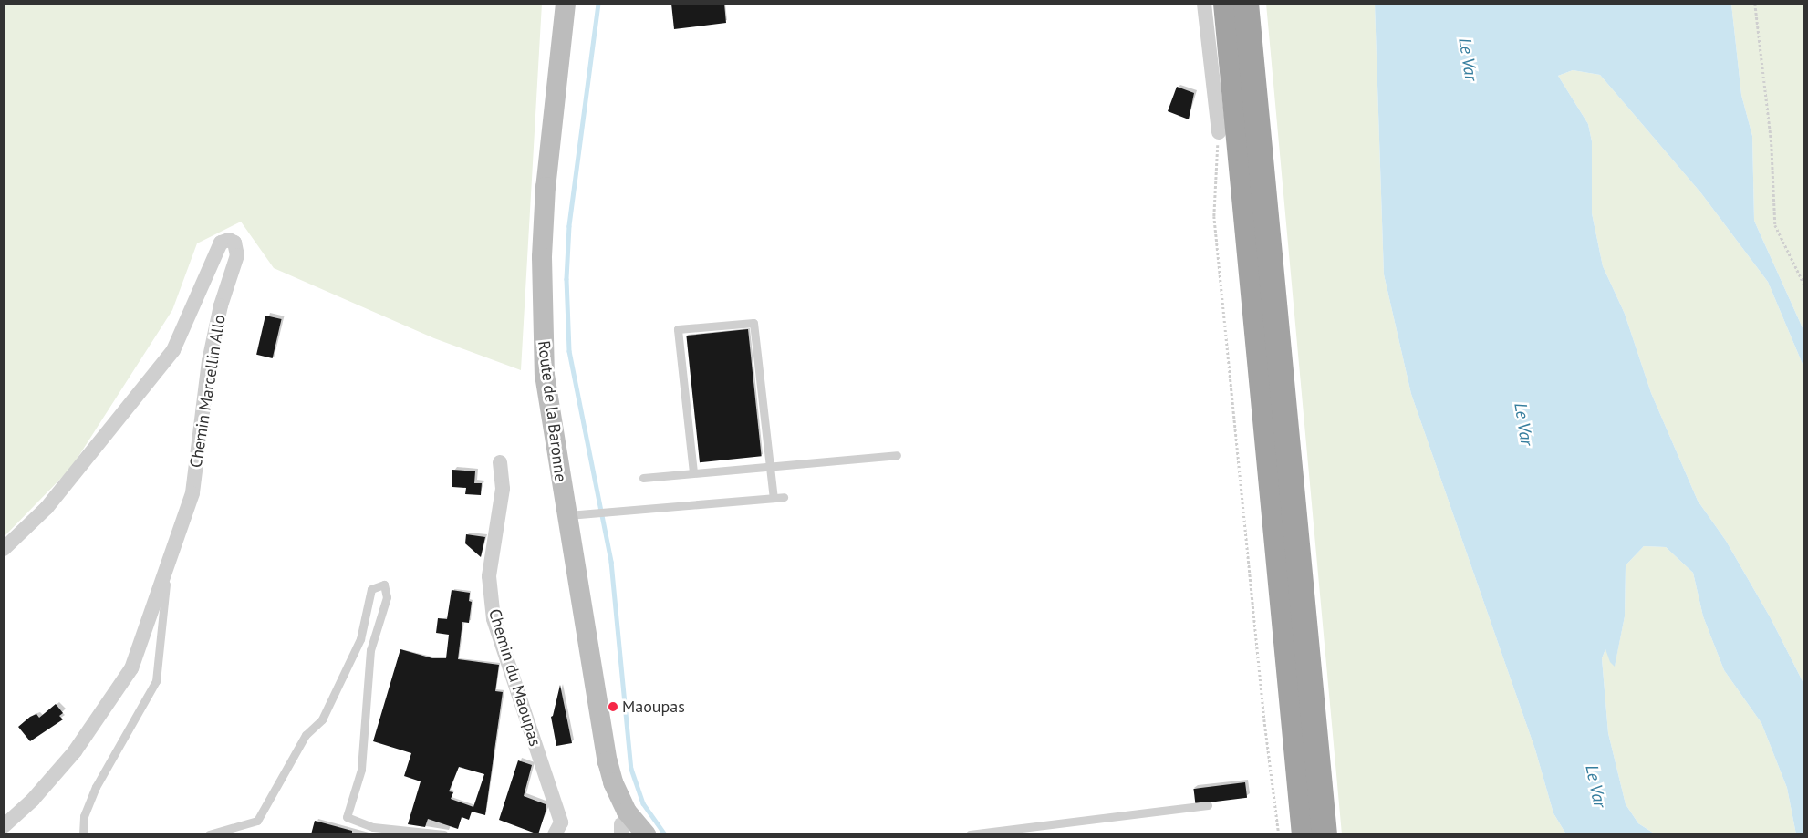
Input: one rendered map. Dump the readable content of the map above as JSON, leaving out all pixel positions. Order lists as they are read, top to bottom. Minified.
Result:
{"streets":{"main road":["Route de la Baronne"],"street":["Chemin Marcellin Allo","Chemin du Maoupas"]},"water":["Le Var"],"places":["Maoupas"]}
